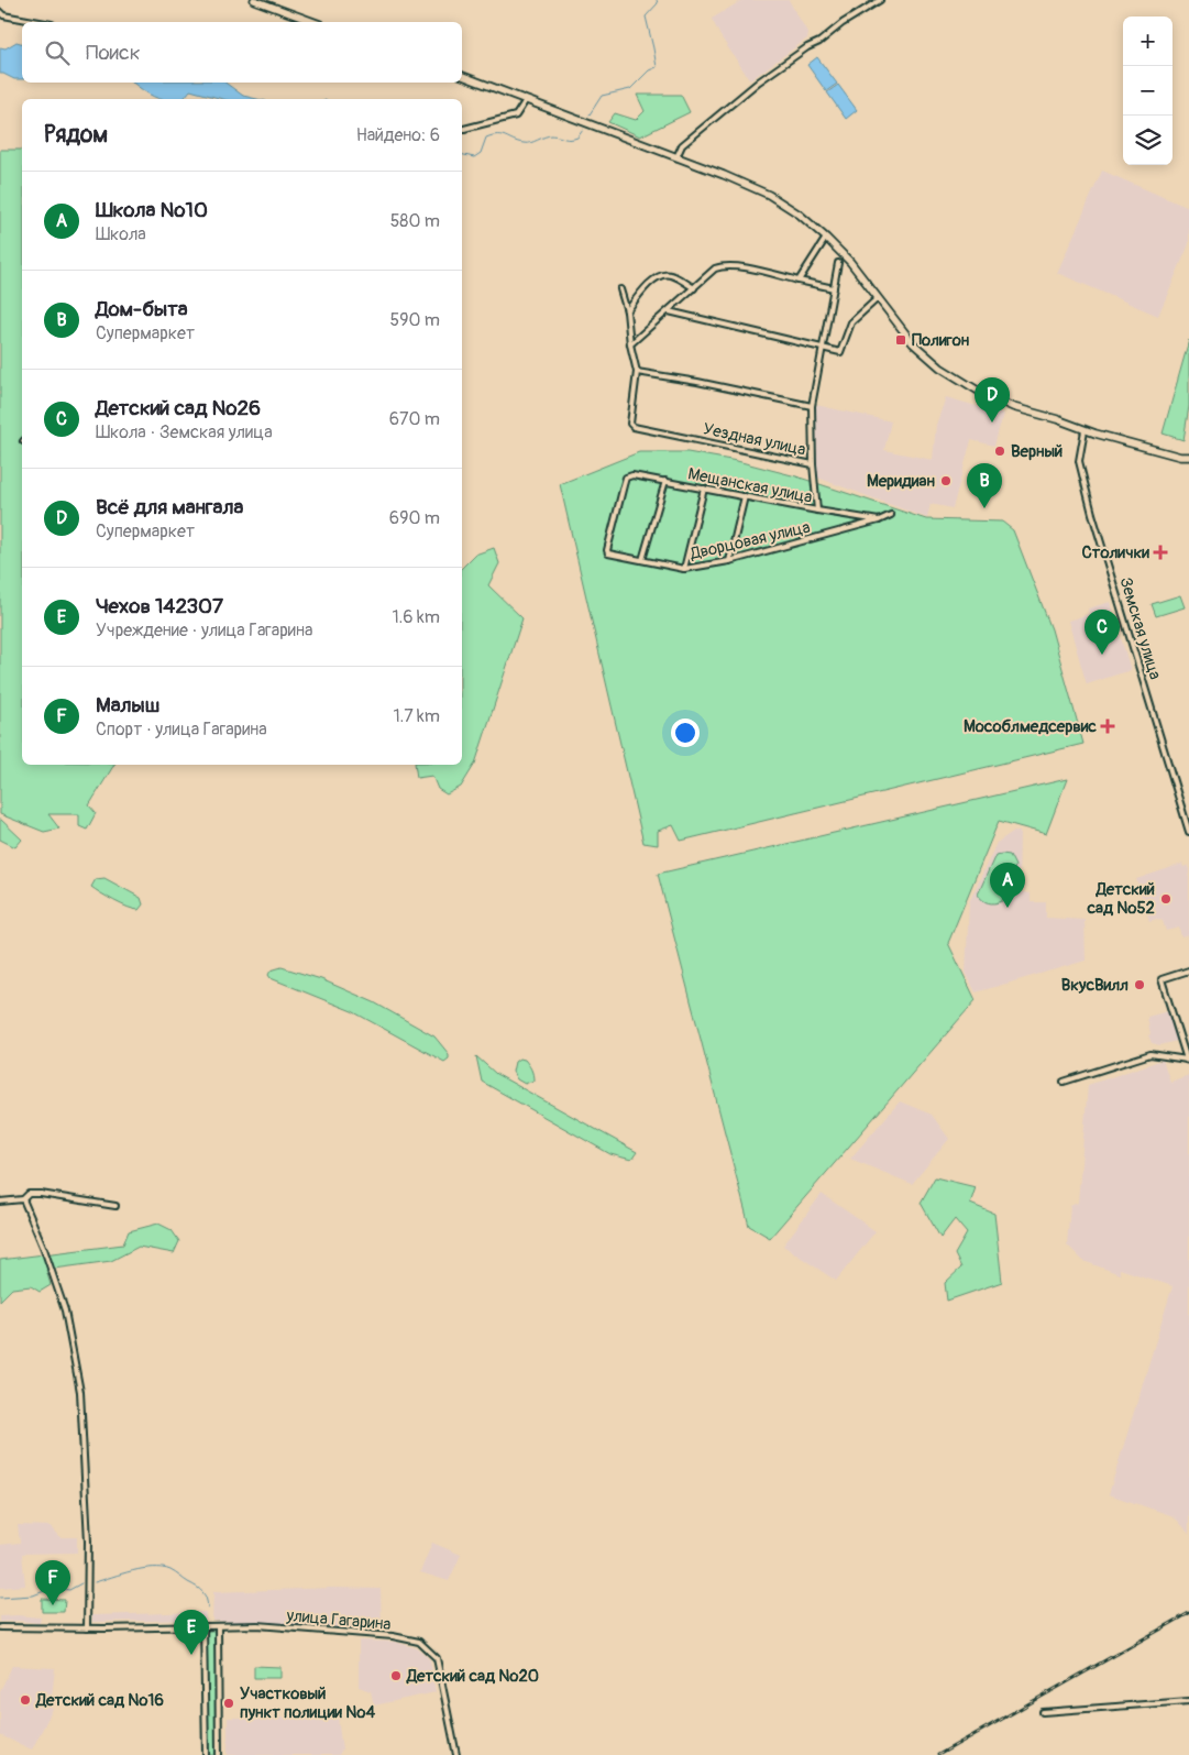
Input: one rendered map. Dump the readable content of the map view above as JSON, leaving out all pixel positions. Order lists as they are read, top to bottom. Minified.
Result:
{"streets":{"street":["Уездная улица","Мещанская улица","Дворцовая улица","Земская улица","улица Гагарина"]},"crossings":[["Мещанская улица","Дворцовая улица"]],"places":{"transit":["Полигон"],"other":["Верный","Меридиан","Детский сад №52","ВкусВилл","Детский сад №20","Детский сад №16","Участковый пункт полиции №4"],"health":["Столички","Мособлмедсервис"]},"page":{"map_buttons":["+","−"],"search":"Поиск","heading":["Рядом","Найдено: 6"],"list":[{"mark":"A","name":"Школа №10","note":"Школа","value":"580 m"},{"mark":"B","name":"Дом-быта","note":"Супермаркет","value":"590 m"},{"mark":"C","name":"Детский сад №26","note":"Школа · Земская улица","value":"670 m"},{"mark":"D","name":"Всё для мангала","note":"Супермаркет","value":"690 m"},{"mark":"E","name":"Чехов 142307","note":"Учреждение · улица Гагарина","value":"1.6 km"},{"mark":"F","name":"Малыш","note":"Спорт · улица Гагарина","value":"1.7 km"}],"pins":["D","B","C","A","F","E"]}}
